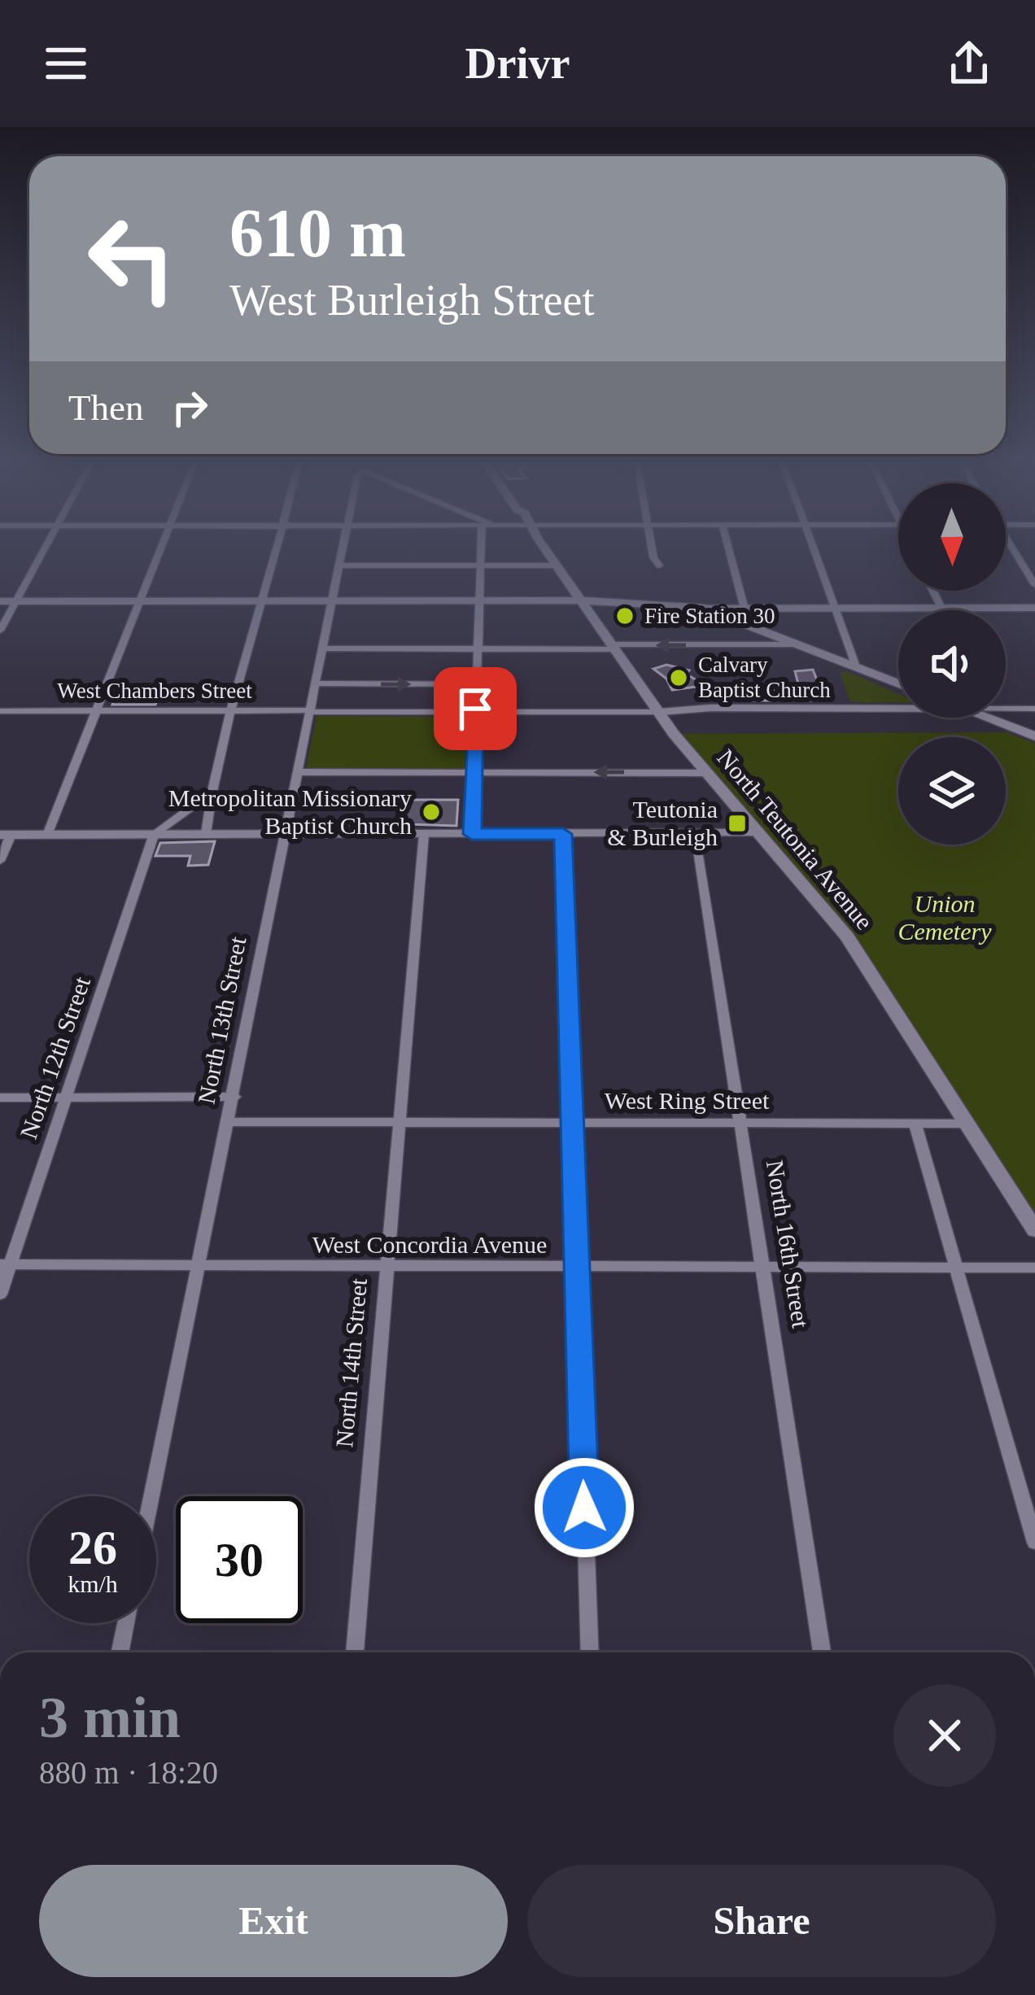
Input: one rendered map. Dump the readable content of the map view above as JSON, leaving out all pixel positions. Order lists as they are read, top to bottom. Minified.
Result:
{"streets":{"main road":["North Teutonia Avenue"],"street":["West Chambers Street","North 13th Street","North 12th Street","West Ring Street","North 16th Street","West Concordia Avenue","North 14th Street"]},"crossings":[["West Chambers Street","North Teutonia Avenue"],["West Chambers Street","North 13th Street"],["North Teutonia Avenue","West Ring Street"],["North 13th Street","West Ring Street"],["North 13th Street","West Concordia Avenue"],["North 12th Street","West Concordia Avenue"],["West Ring Street","North 16th Street"],["West Ring Street","North 14th Street"],["North 16th Street","West Concordia Avenue"],["West Concordia Avenue","North 14th Street"]],"parks":["Union Cemetery"],"places":{"other":["Fire Station 30","Calvary Baptist Church","Metropolitan Missionary Baptist Church"],"transit":["Teutonia & Burleigh"]},"north":"bottom","page":{"header":"Drivr","turn":["610 m","West Burleigh Street"],"then":"Then","speed":"26 km/h","limit":"30","heading":["3 min","880 m · 18:20"],"buttons":["Exit","Share"]}}
